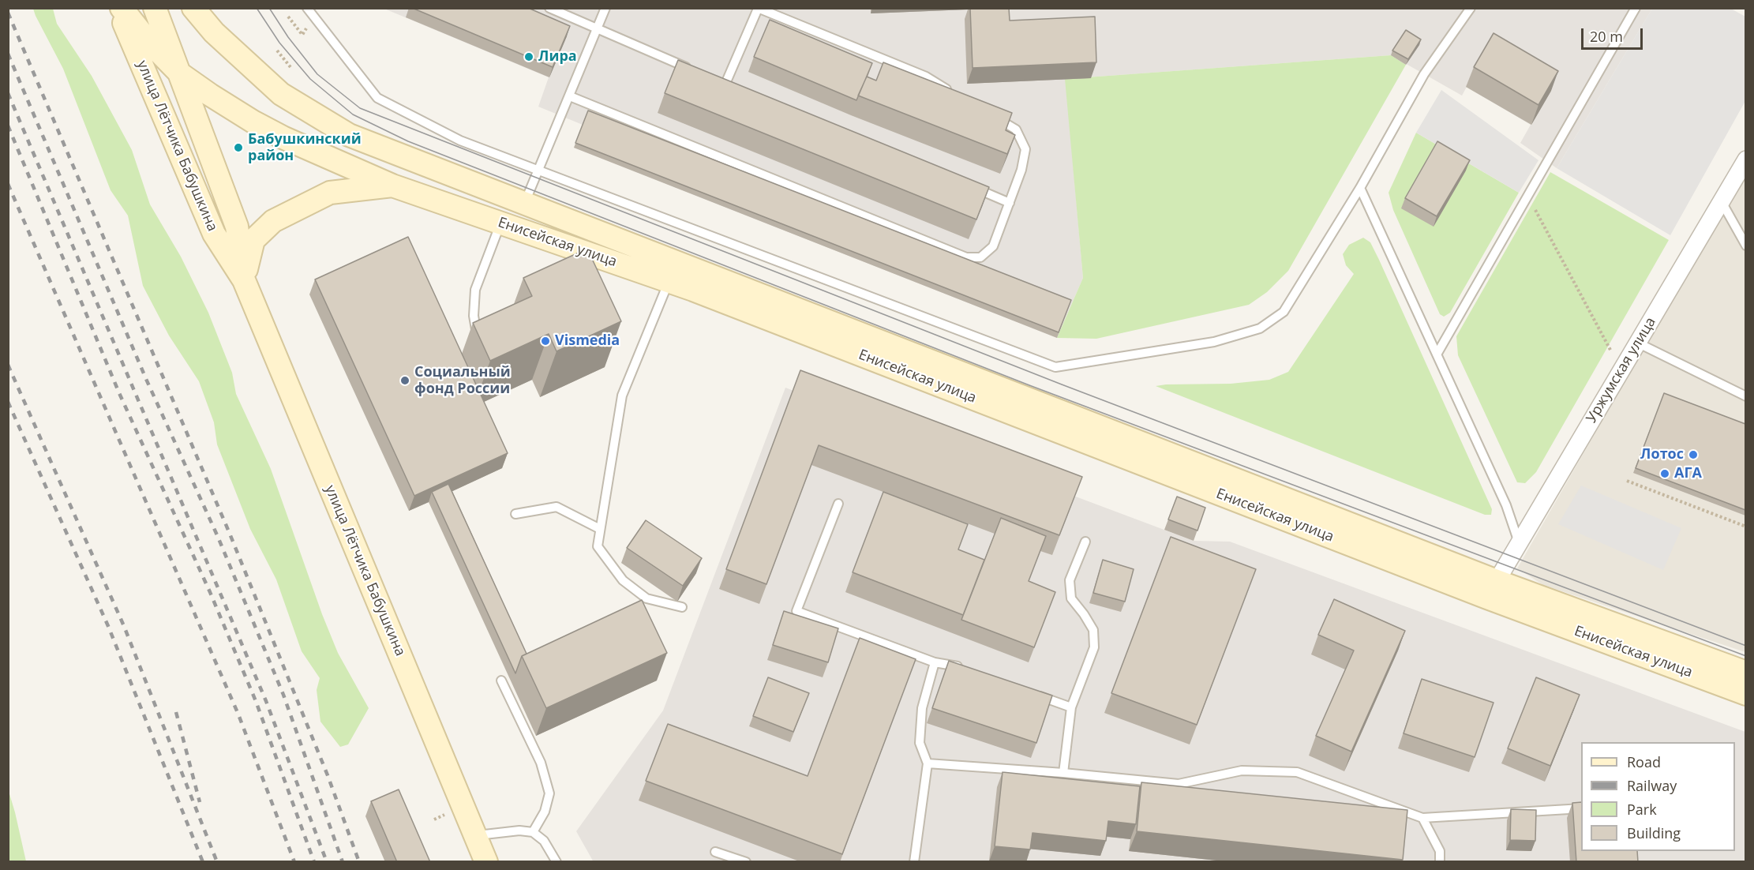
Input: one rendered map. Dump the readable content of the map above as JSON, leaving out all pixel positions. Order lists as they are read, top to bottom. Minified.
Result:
{"streets":{"main road":["улица Лётчика Бабушкина","Енисейская улица"],"street":["Уржумская улица"]},"crossings":[["улица Лётчика Бабушкина","Енисейская улица"],["Енисейская улица","Уржумская улица"]],"places":["Лира","Бабушкинский район","Vismedia","Социальный фонд России","Лотос","АГА"],"legend":["Road","Railway","Park","Building"],"scale_bar":"20 m"}
